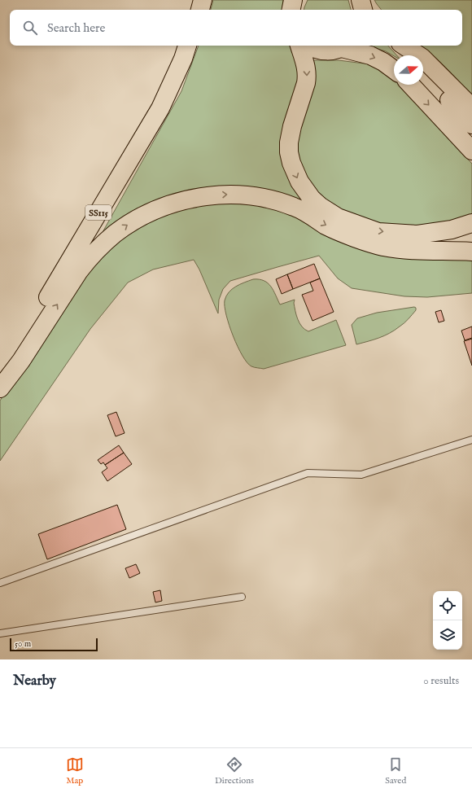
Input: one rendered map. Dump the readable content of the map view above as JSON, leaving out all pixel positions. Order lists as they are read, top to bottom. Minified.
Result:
{"streets":{"main road":["SS115"]},"scale_bar":"50 m","north":"right","page":{"search":"Search here","scale":"50 m","heading":["Nearby","0 results"],"nav":["Map","Directions","Saved"]}}
